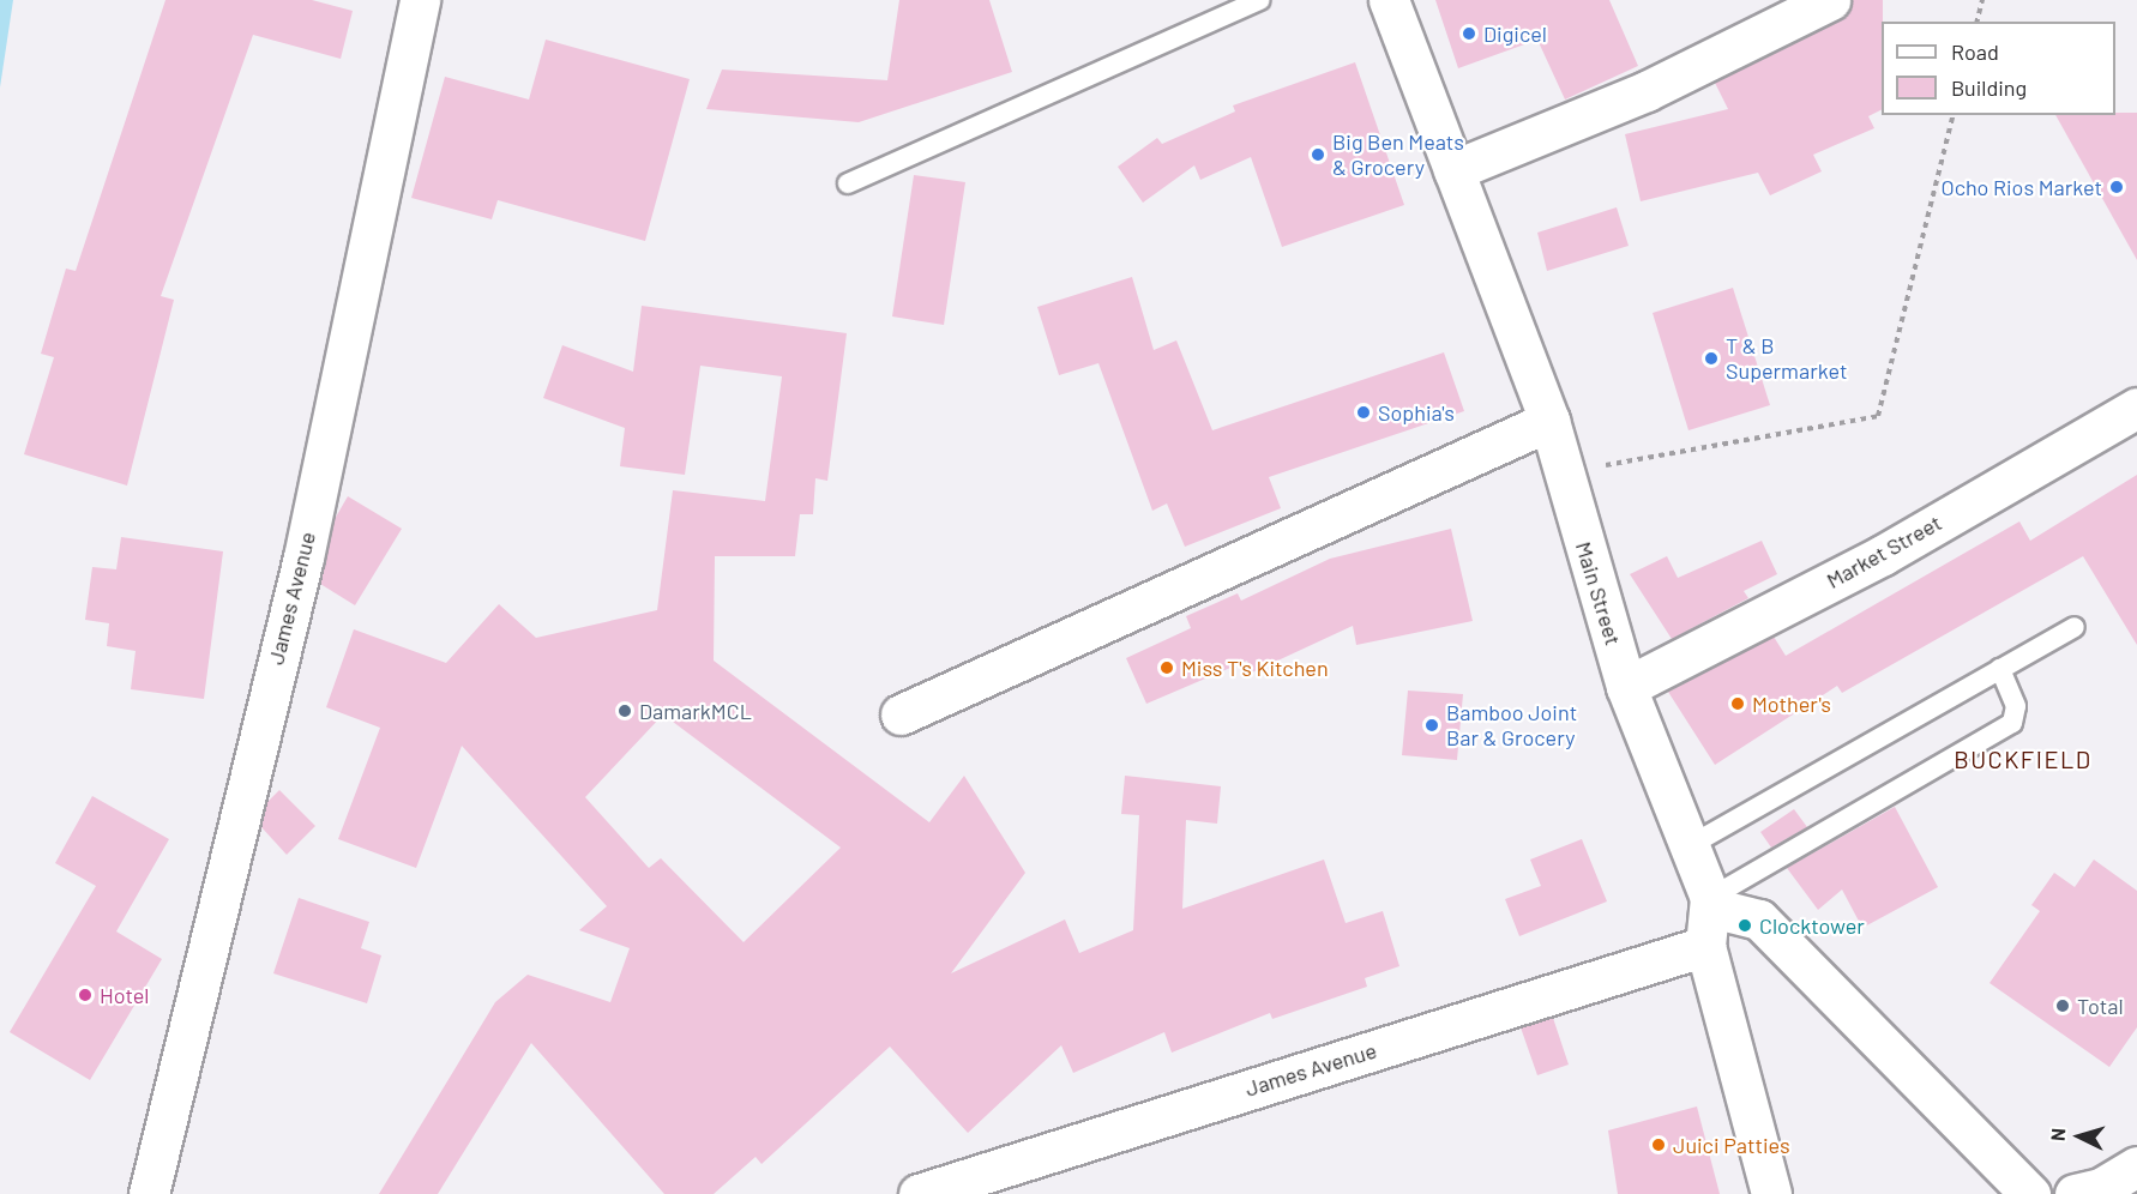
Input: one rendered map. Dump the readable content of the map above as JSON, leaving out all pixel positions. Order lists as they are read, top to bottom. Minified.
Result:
{"streets":{"street":["Market Street","Main Street","James Avenue"]},"crossings":[["Market Street","Main Street"]],"districts":["BUCKFIELD"],"places":["Digicel","Big Ben Meats & Grocery","Ocho Rios Market","T & B Supermarket","Sophia's","Miss T's Kitchen","Mother's","DamarkMCL","Bamboo Joint Bar & Grocery","Clocktower","Hotel","Total","Juici Patties"],"legend":["Road","Building"],"north":"left"}
